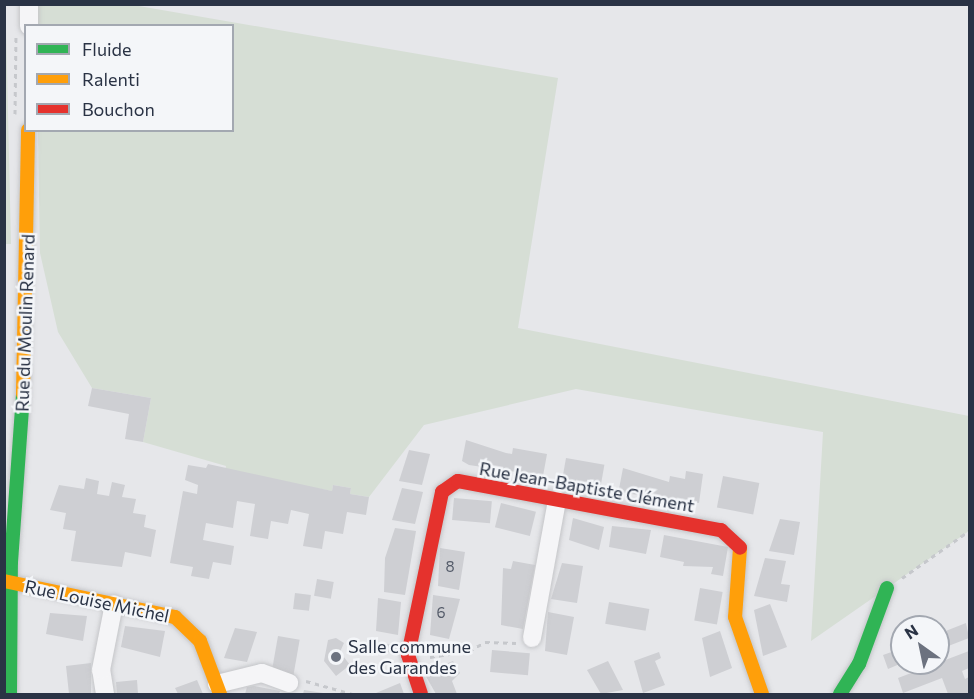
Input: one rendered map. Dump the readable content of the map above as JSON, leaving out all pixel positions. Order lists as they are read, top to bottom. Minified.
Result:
{"streets":{"street":["Rue du Moulin Renard","Rue Jean-Baptiste Clément","Rue Louise Michel"]},"crossings":[["Rue du Moulin Renard","Rue Louise Michel"]],"places":["Salle commune des Garandes"],"house_numbers":["8","6"],"legend":["Fluide","Ralenti","Bouchon"],"north":"top left"}
